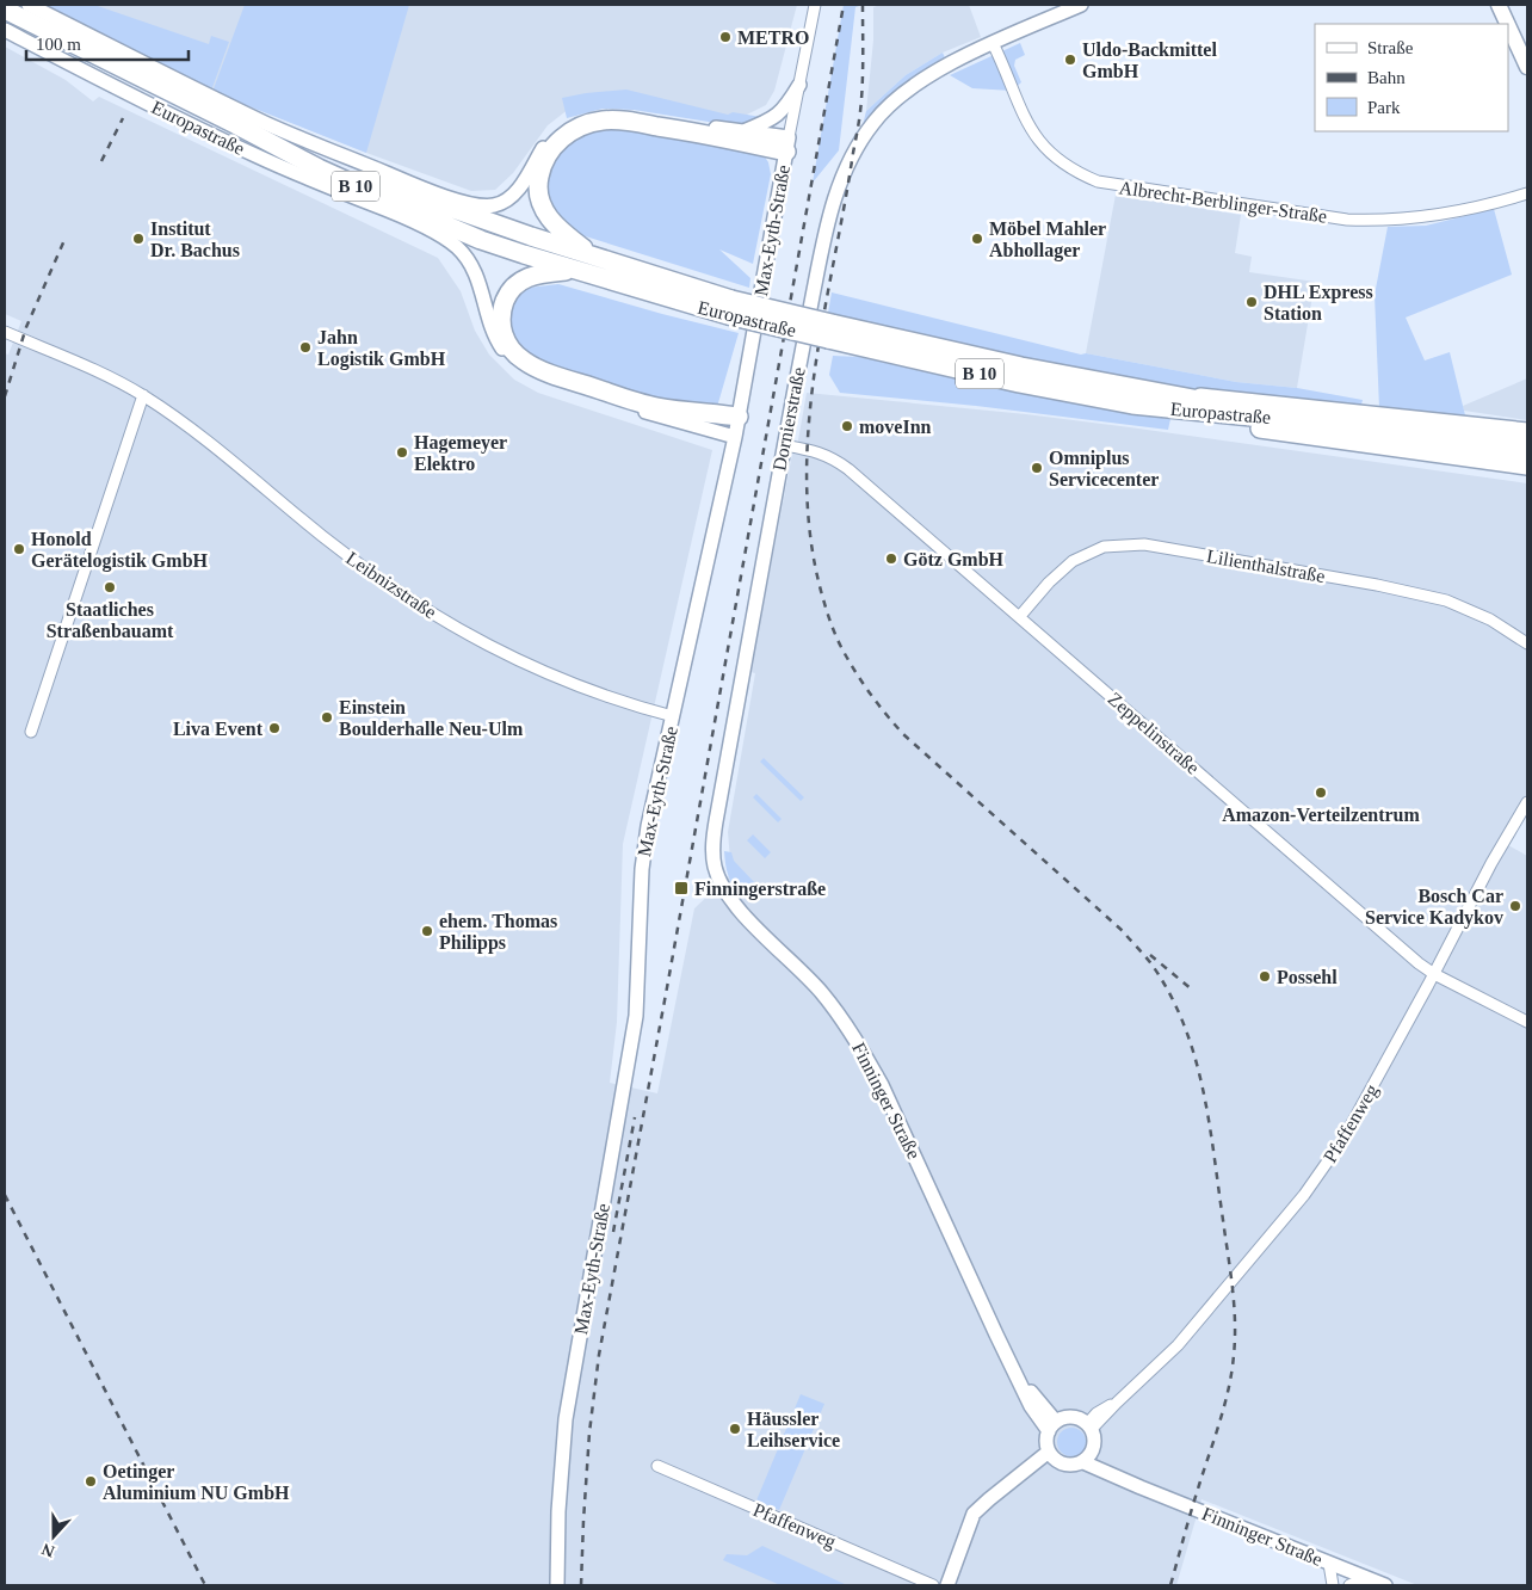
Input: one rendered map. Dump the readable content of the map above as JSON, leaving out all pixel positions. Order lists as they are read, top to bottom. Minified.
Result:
{"streets":{"highway":["Europastraße","B 10"],"street":["Albrecht-Berblinger-Straße","Max-Eyth-Straße","Dornierstraße","Lilienthalstraße","Leibnizstraße","Zeppelinstraße","Finninger Straße","Pfaffenweg"]},"crossings":[["Europastraße","B 10"],["Europastraße","Max-Eyth-Straße"],["Albrecht-Berblinger-Straße","Dornierstraße"],["Max-Eyth-Straße","Leibnizstraße"],["Dornierstraße","Zeppelinstraße"],["Dornierstraße","Finninger Straße"],["Lilienthalstraße","Zeppelinstraße"],["Zeppelinstraße","Pfaffenweg"],["Finninger Straße","Pfaffenweg"]],"places":{"other":["METRO","Uldo-Backmittel GmbH","Institut Dr. Bachus","Möbel Mahler Abhollager","DHL Express Station","Jahn Logistik GmbH","moveInn","Hagemeyer Elektro","Omniplus Servicecenter","Honold Gerätelogistik GmbH","Götz GmbH","Staatliches Straßenbauamt","Einstein Boulderhalle Neu-Ulm","Liva Event","Amazon-Verteilzentrum","Bosch Car Service Kadykov","ehem. Thomas Philipps","Possehl","Häussler Leihservice","Oetinger Aluminium NU GmbH"],"transit":["Finningerstraße"]},"legend":["Straße","Bahn","Park"],"scale_bar":"100 m","north":"bottom"}
